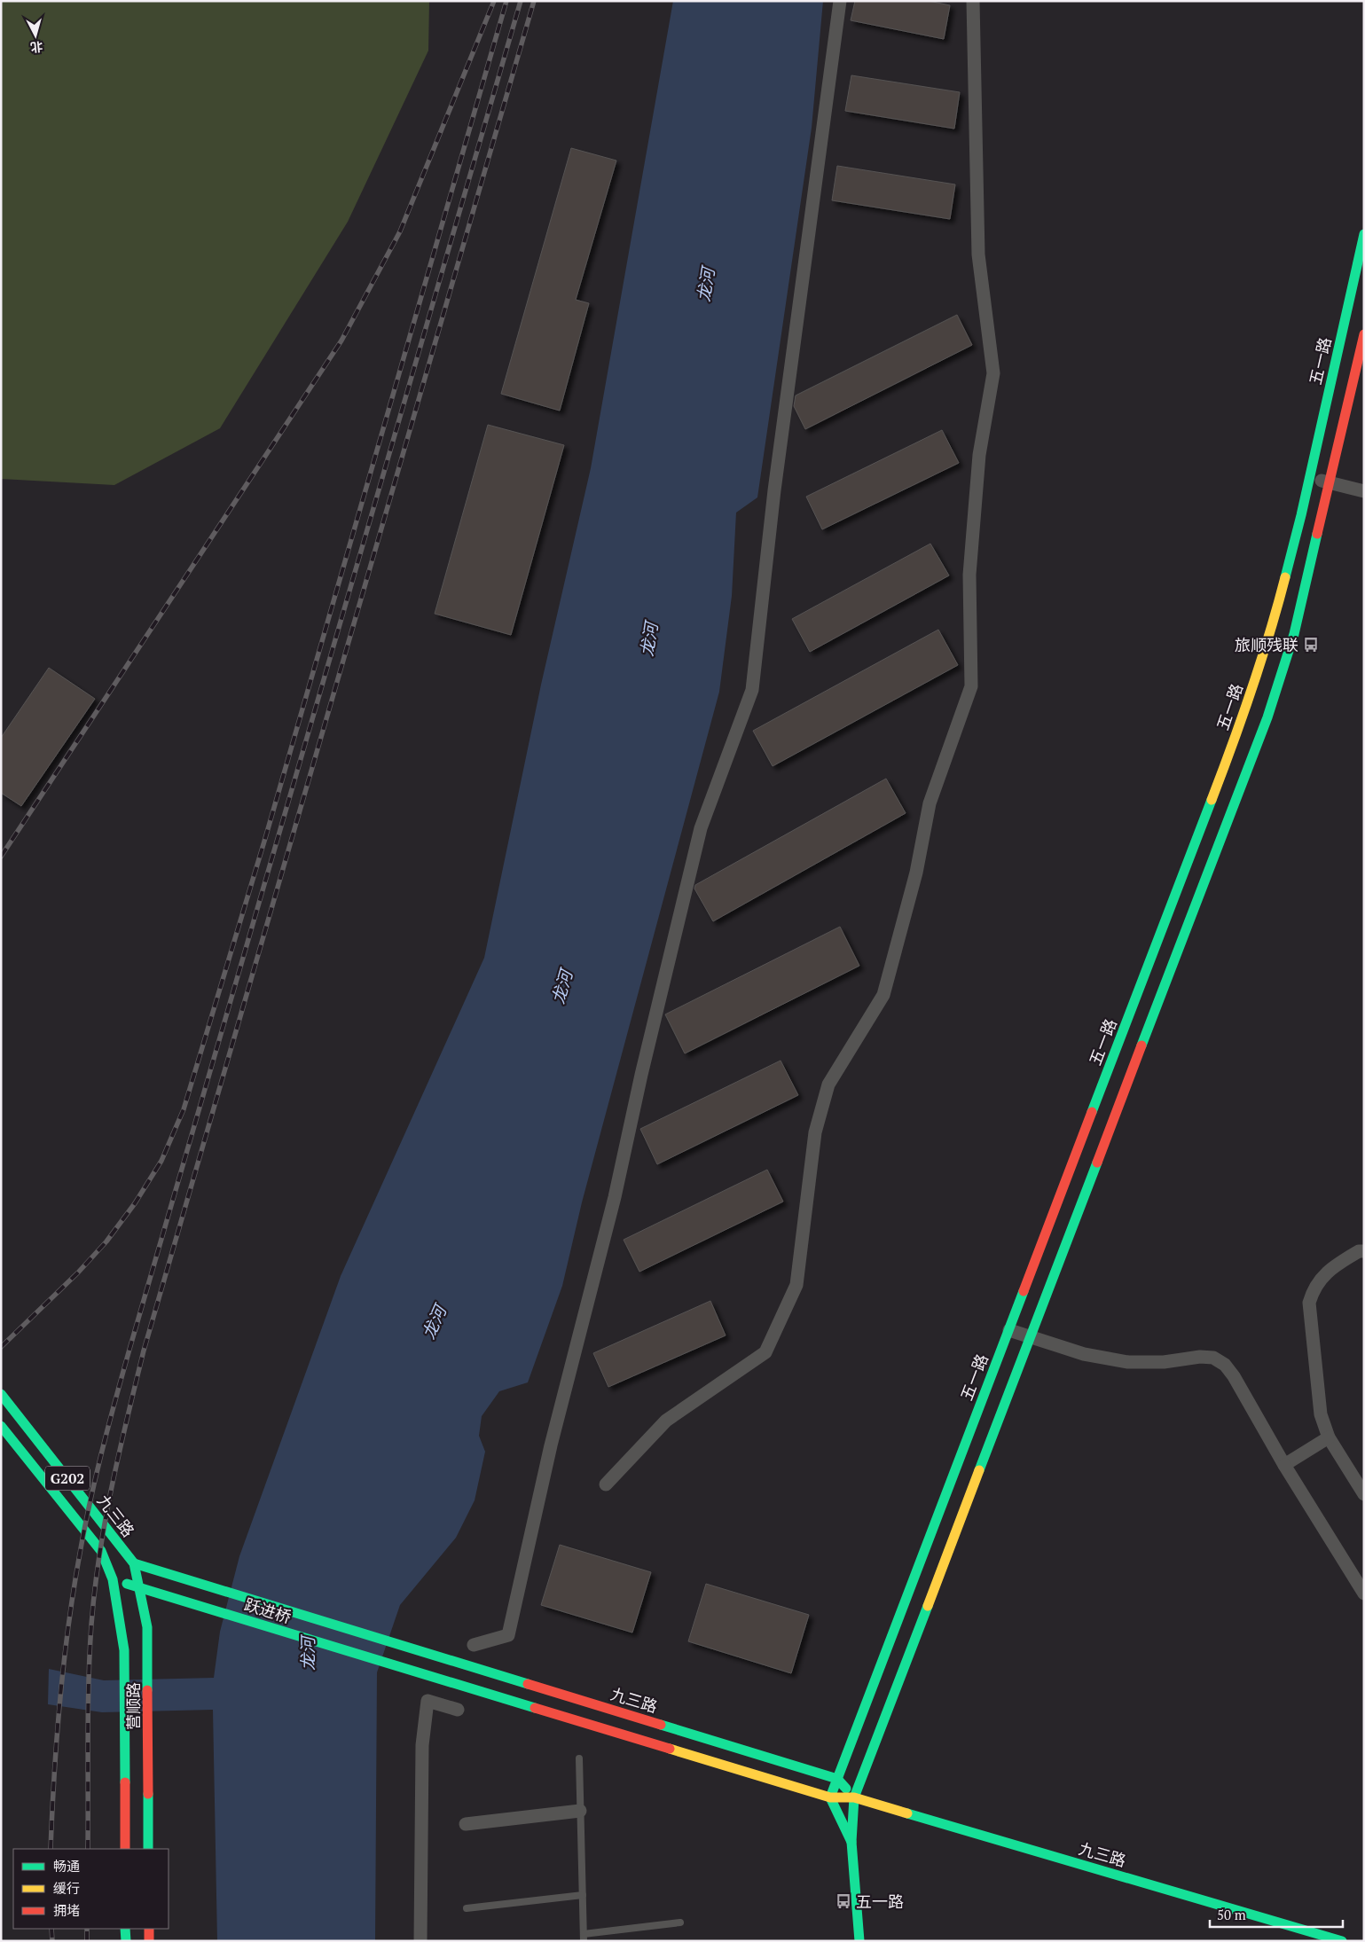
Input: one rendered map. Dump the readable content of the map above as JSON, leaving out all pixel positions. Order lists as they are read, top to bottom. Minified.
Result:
{"streets":{"main road":["五一路","G202","九三路","跃进桥","营顺路"]},"crossings":[["五一路","九三路"],["G202","营顺路"],["九三路","跃进桥"],["九三路","营顺路"],["跃进桥","营顺路"]],"water":["龙河"],"places":{"bus stop":["旅顺残联","五一路"]},"legend":["畅通","缓行","拥堵"],"scale_bar":"50 m","north":"bottom"}
